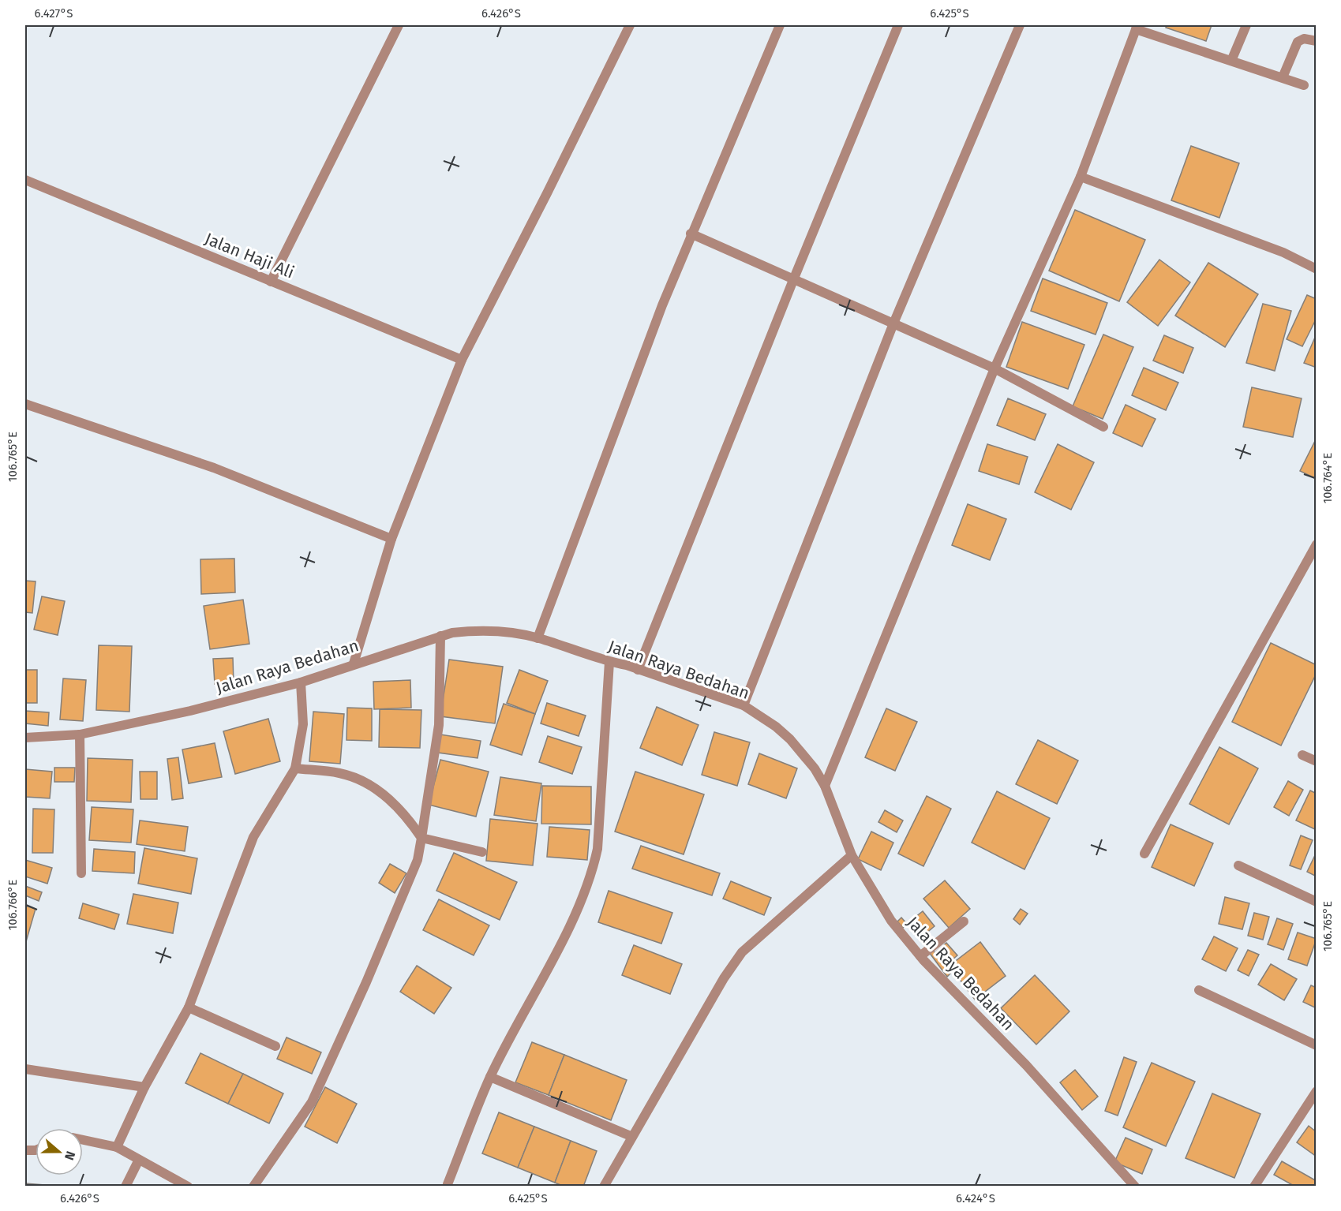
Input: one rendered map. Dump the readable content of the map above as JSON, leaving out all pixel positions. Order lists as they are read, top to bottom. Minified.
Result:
{"streets":{"street":["Jalan Haji Ali","Jalan Raya Bedahan"]},"north":"right","coordinates":["6.427°S","6.426°S","6.425°S","106.765°E","106.764°E","106.766°E","6.424°S"]}
